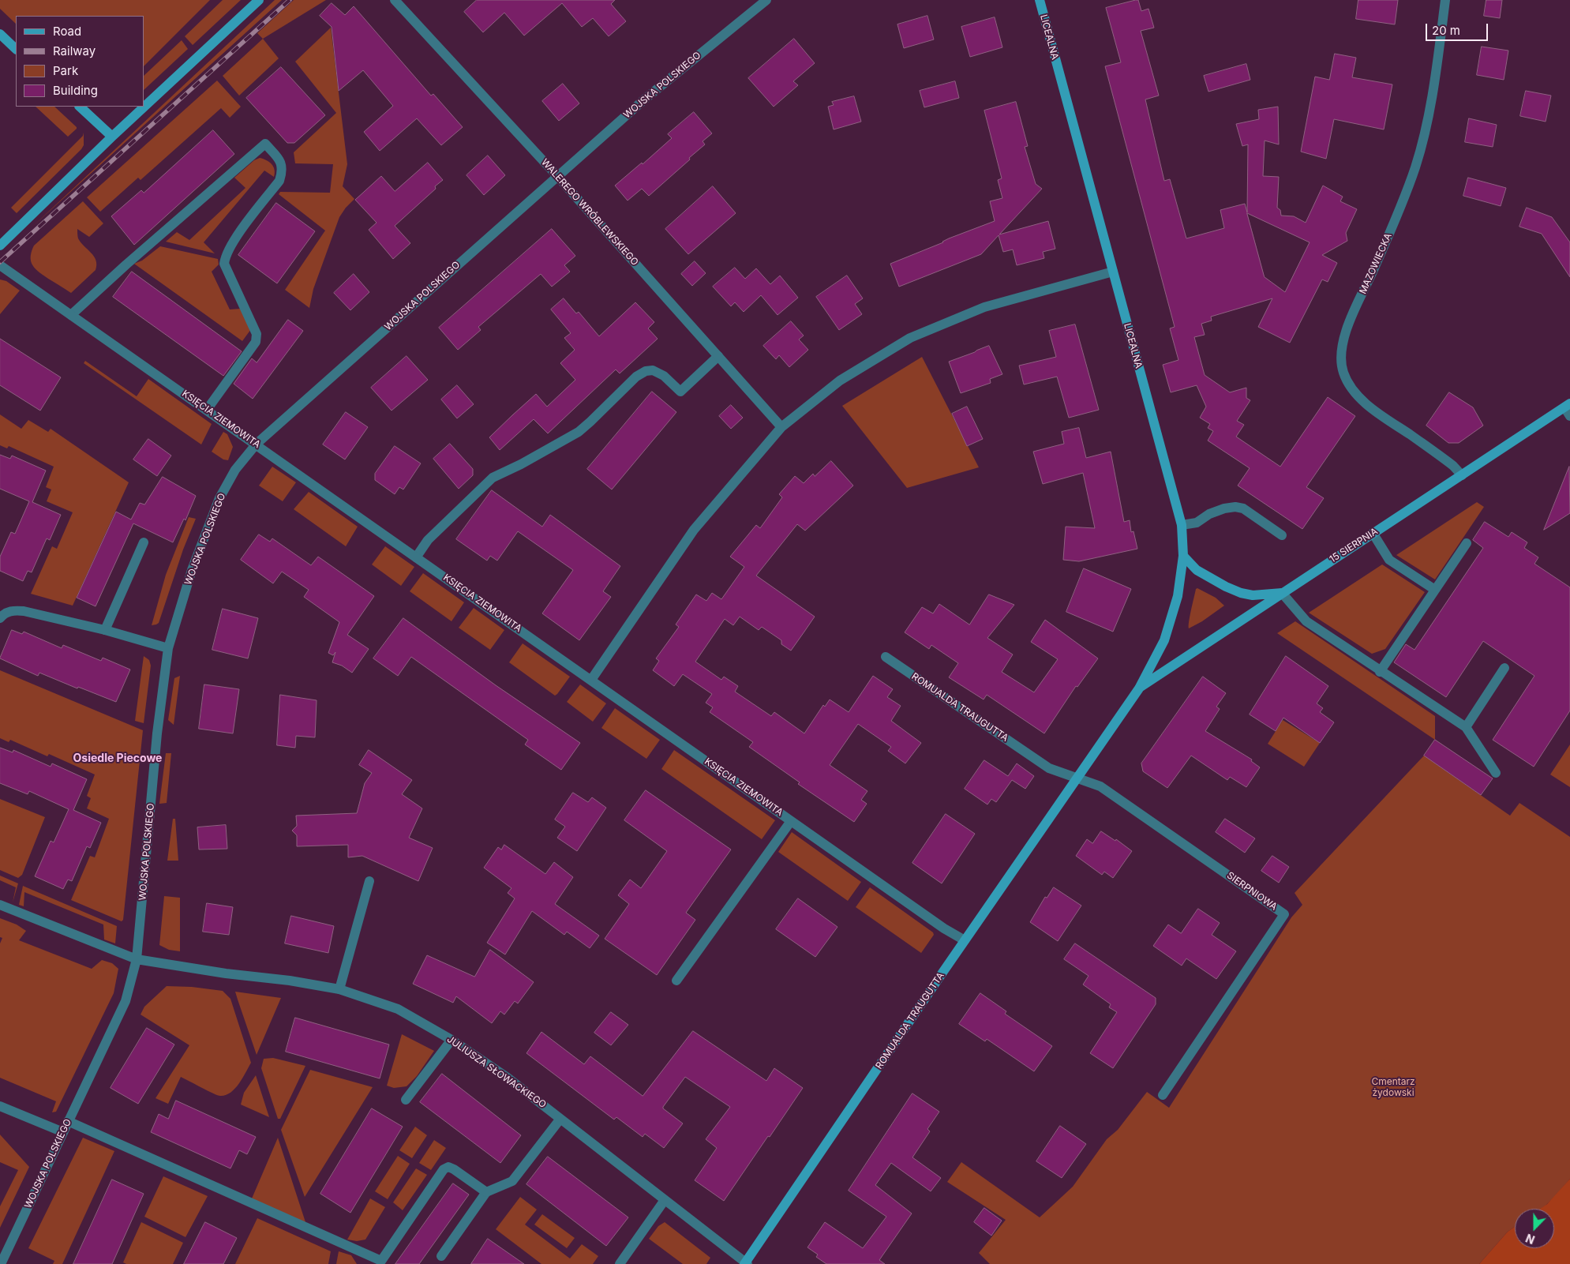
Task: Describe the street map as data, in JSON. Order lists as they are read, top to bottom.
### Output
{
  "streets": {
    "street": [
      "LICEALNA",
      "WOJSKA POLSKIEGO",
      "WALEREGO WRÓBLEWSKIEGO",
      "MAZOWIECKA",
      "KSIĘCIA ZIEMOWITA",
      "15 SIERPNIA",
      "ROMUALDA TRAUGUTTA",
      "SIERPNIOWA",
      "JULIUSZA SŁOWACKIEGO"
    ]
  },
  "crossings": [
    ["LICEALNA", "15 SIERPNIA"],
    ["LICEALNA", "ROMUALDA TRAUGUTTA"],
    ["WOJSKA POLSKIEGO", "WALEREGO WRÓBLEWSKIEGO"],
    ["WOJSKA POLSKIEGO", "KSIĘCIA ZIEMOWITA"],
    ["WOJSKA POLSKIEGO", "JULIUSZA SŁOWACKIEGO"],
    ["MAZOWIECKA", "15 SIERPNIA"],
    ["KSIĘCIA ZIEMOWITA", "ROMUALDA TRAUGUTTA"],
    ["15 SIERPNIA", "ROMUALDA TRAUGUTTA"],
    ["ROMUALDA TRAUGUTTA", "SIERPNIOWA"],
    ["ROMUALDA TRAUGUTTA", "JULIUSZA SŁOWACKIEGO"]
  ],
  "districts": ["Osiedle Piecowe"],
  "parks": ["Cmentarz żydowski"],
  "legend": [
    "Road",
    "Railway",
    "Park",
    "Building"
  ],
  "scale_bar": "20 m",
  "north": "bottom"
}
